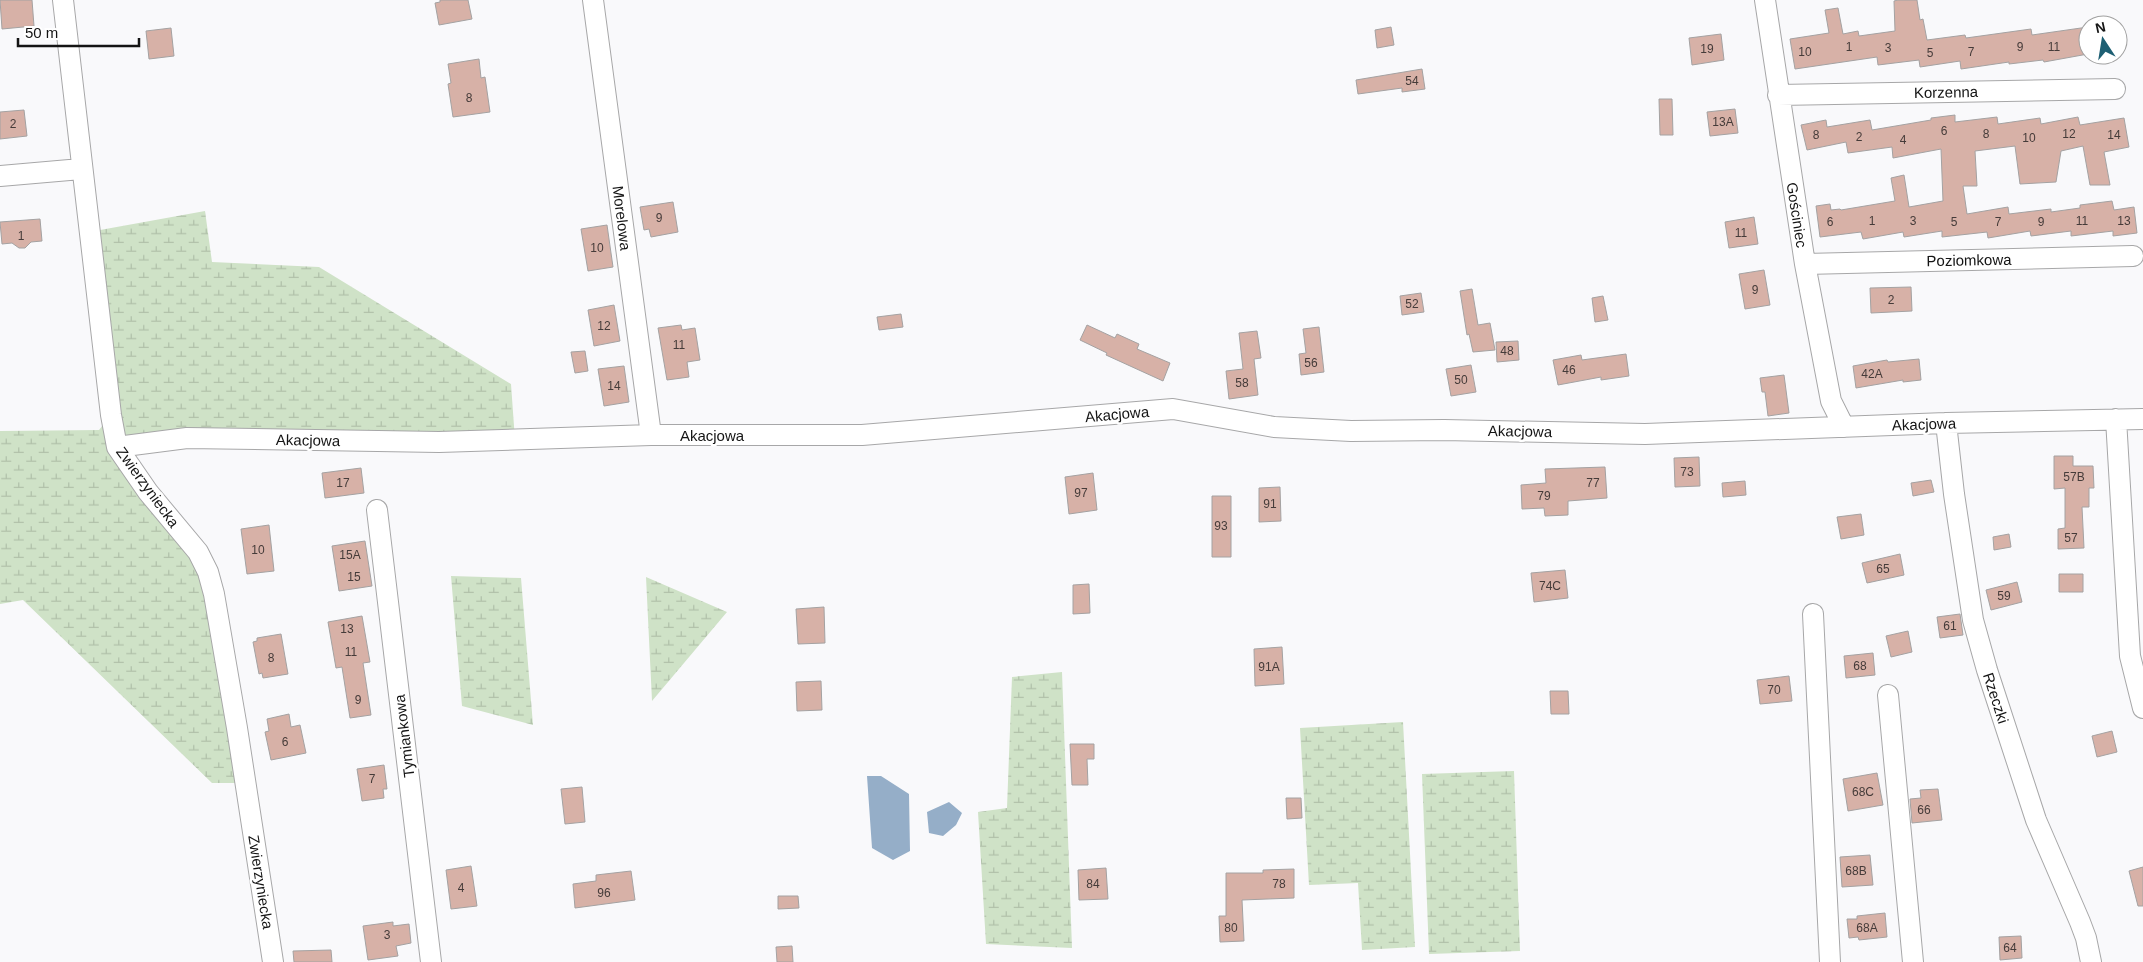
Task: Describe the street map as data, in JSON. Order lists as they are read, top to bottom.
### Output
{
  "streets": {
    "street": [
      "Korzenna",
      "Gościniec",
      "Morelowa",
      "Poziomkowa",
      "Akacjowa",
      "Zwierzyniecka",
      "Rzeczki",
      "Tymiankowa"
    ]
  },
  "crossings": [
    ["Korzenna", "Gościniec"],
    ["Gościniec", "Poziomkowa"],
    ["Gościniec", "Akacjowa"],
    ["Morelowa", "Akacjowa"],
    ["Akacjowa", "Zwierzyniecka"],
    ["Akacjowa", "Rzeczki"]
  ],
  "house_numbers": [
    "1",
    "9",
    "11",
    "3",
    "19",
    "10",
    "7",
    "5",
    "54",
    "8",
    "13A",
    "2",
    "6",
    "8",
    "12",
    "8",
    "14",
    "2",
    "10",
    "4",
    "9",
    "1",
    "3",
    "11",
    "13",
    "6",
    "5",
    "7",
    "9",
    "11",
    "1",
    "10",
    "9",
    "2",
    "52",
    "12",
    "11",
    "48",
    "56",
    "46",
    "42A",
    "50",
    "58",
    "14",
    "73",
    "57B",
    "17",
    "77",
    "97",
    "79",
    "91",
    "93",
    "57",
    "10",
    "15A",
    "65",
    "15",
    "74C",
    "59",
    "61",
    "13",
    "11",
    "8",
    "68",
    "91A",
    "70",
    "9",
    "6",
    "7",
    "68C",
    "66",
    "68B",
    "84",
    "78",
    "4",
    "96",
    "80",
    "68A",
    "3",
    "64"
  ],
  "scale_bar": "50 m",
  "north": "top"
}
